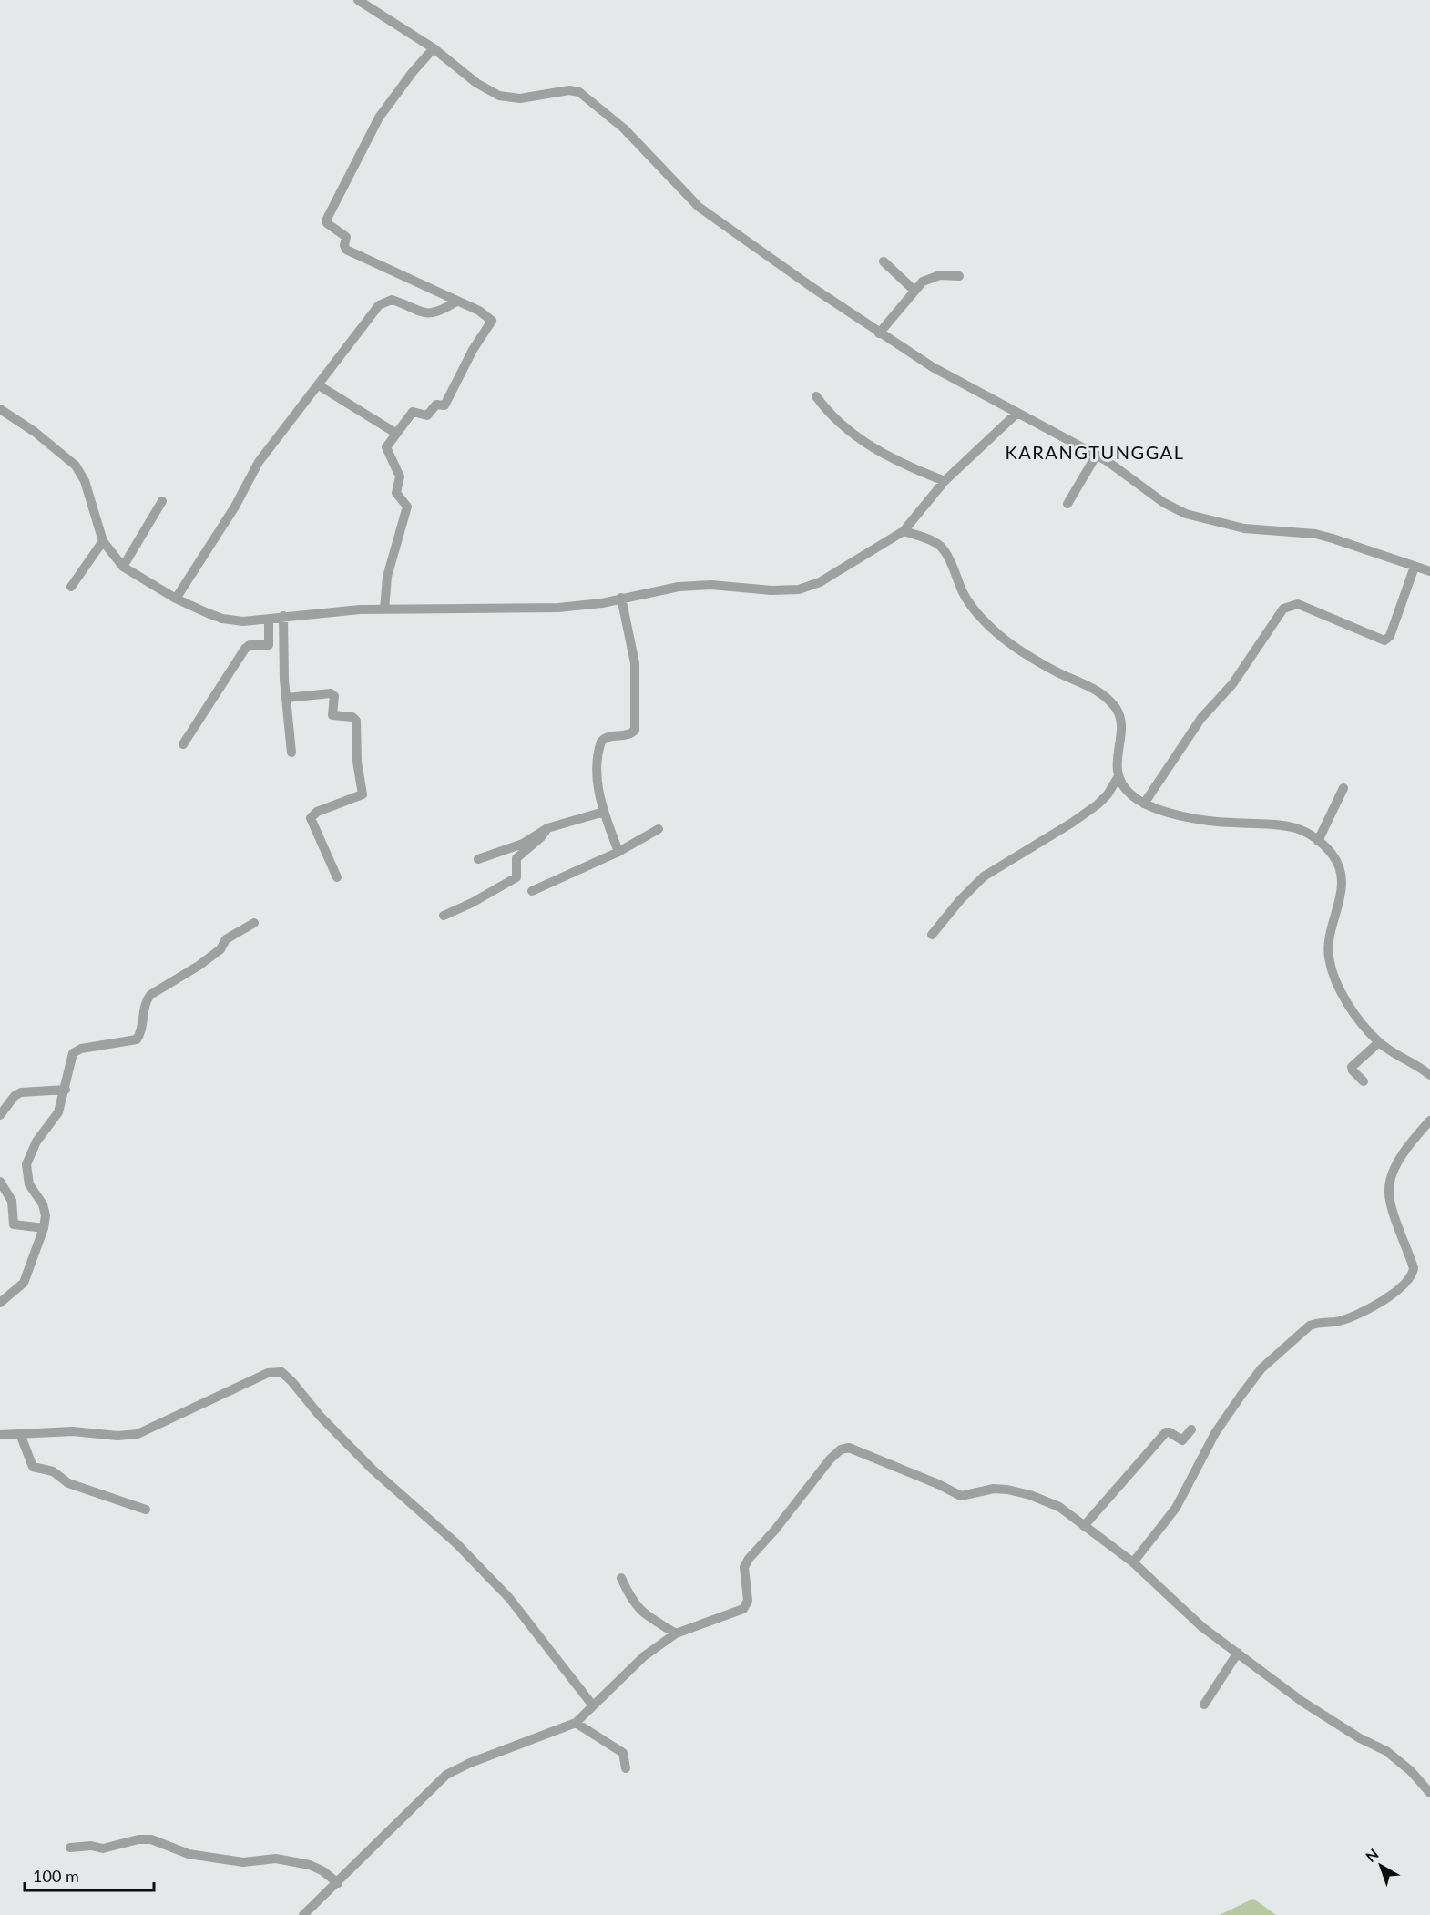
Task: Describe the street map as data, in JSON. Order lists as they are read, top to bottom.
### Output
{
  "districts": ["KARANGTUNGGAL"],
  "scale_bar": "100 m",
  "north": "top left"
}
